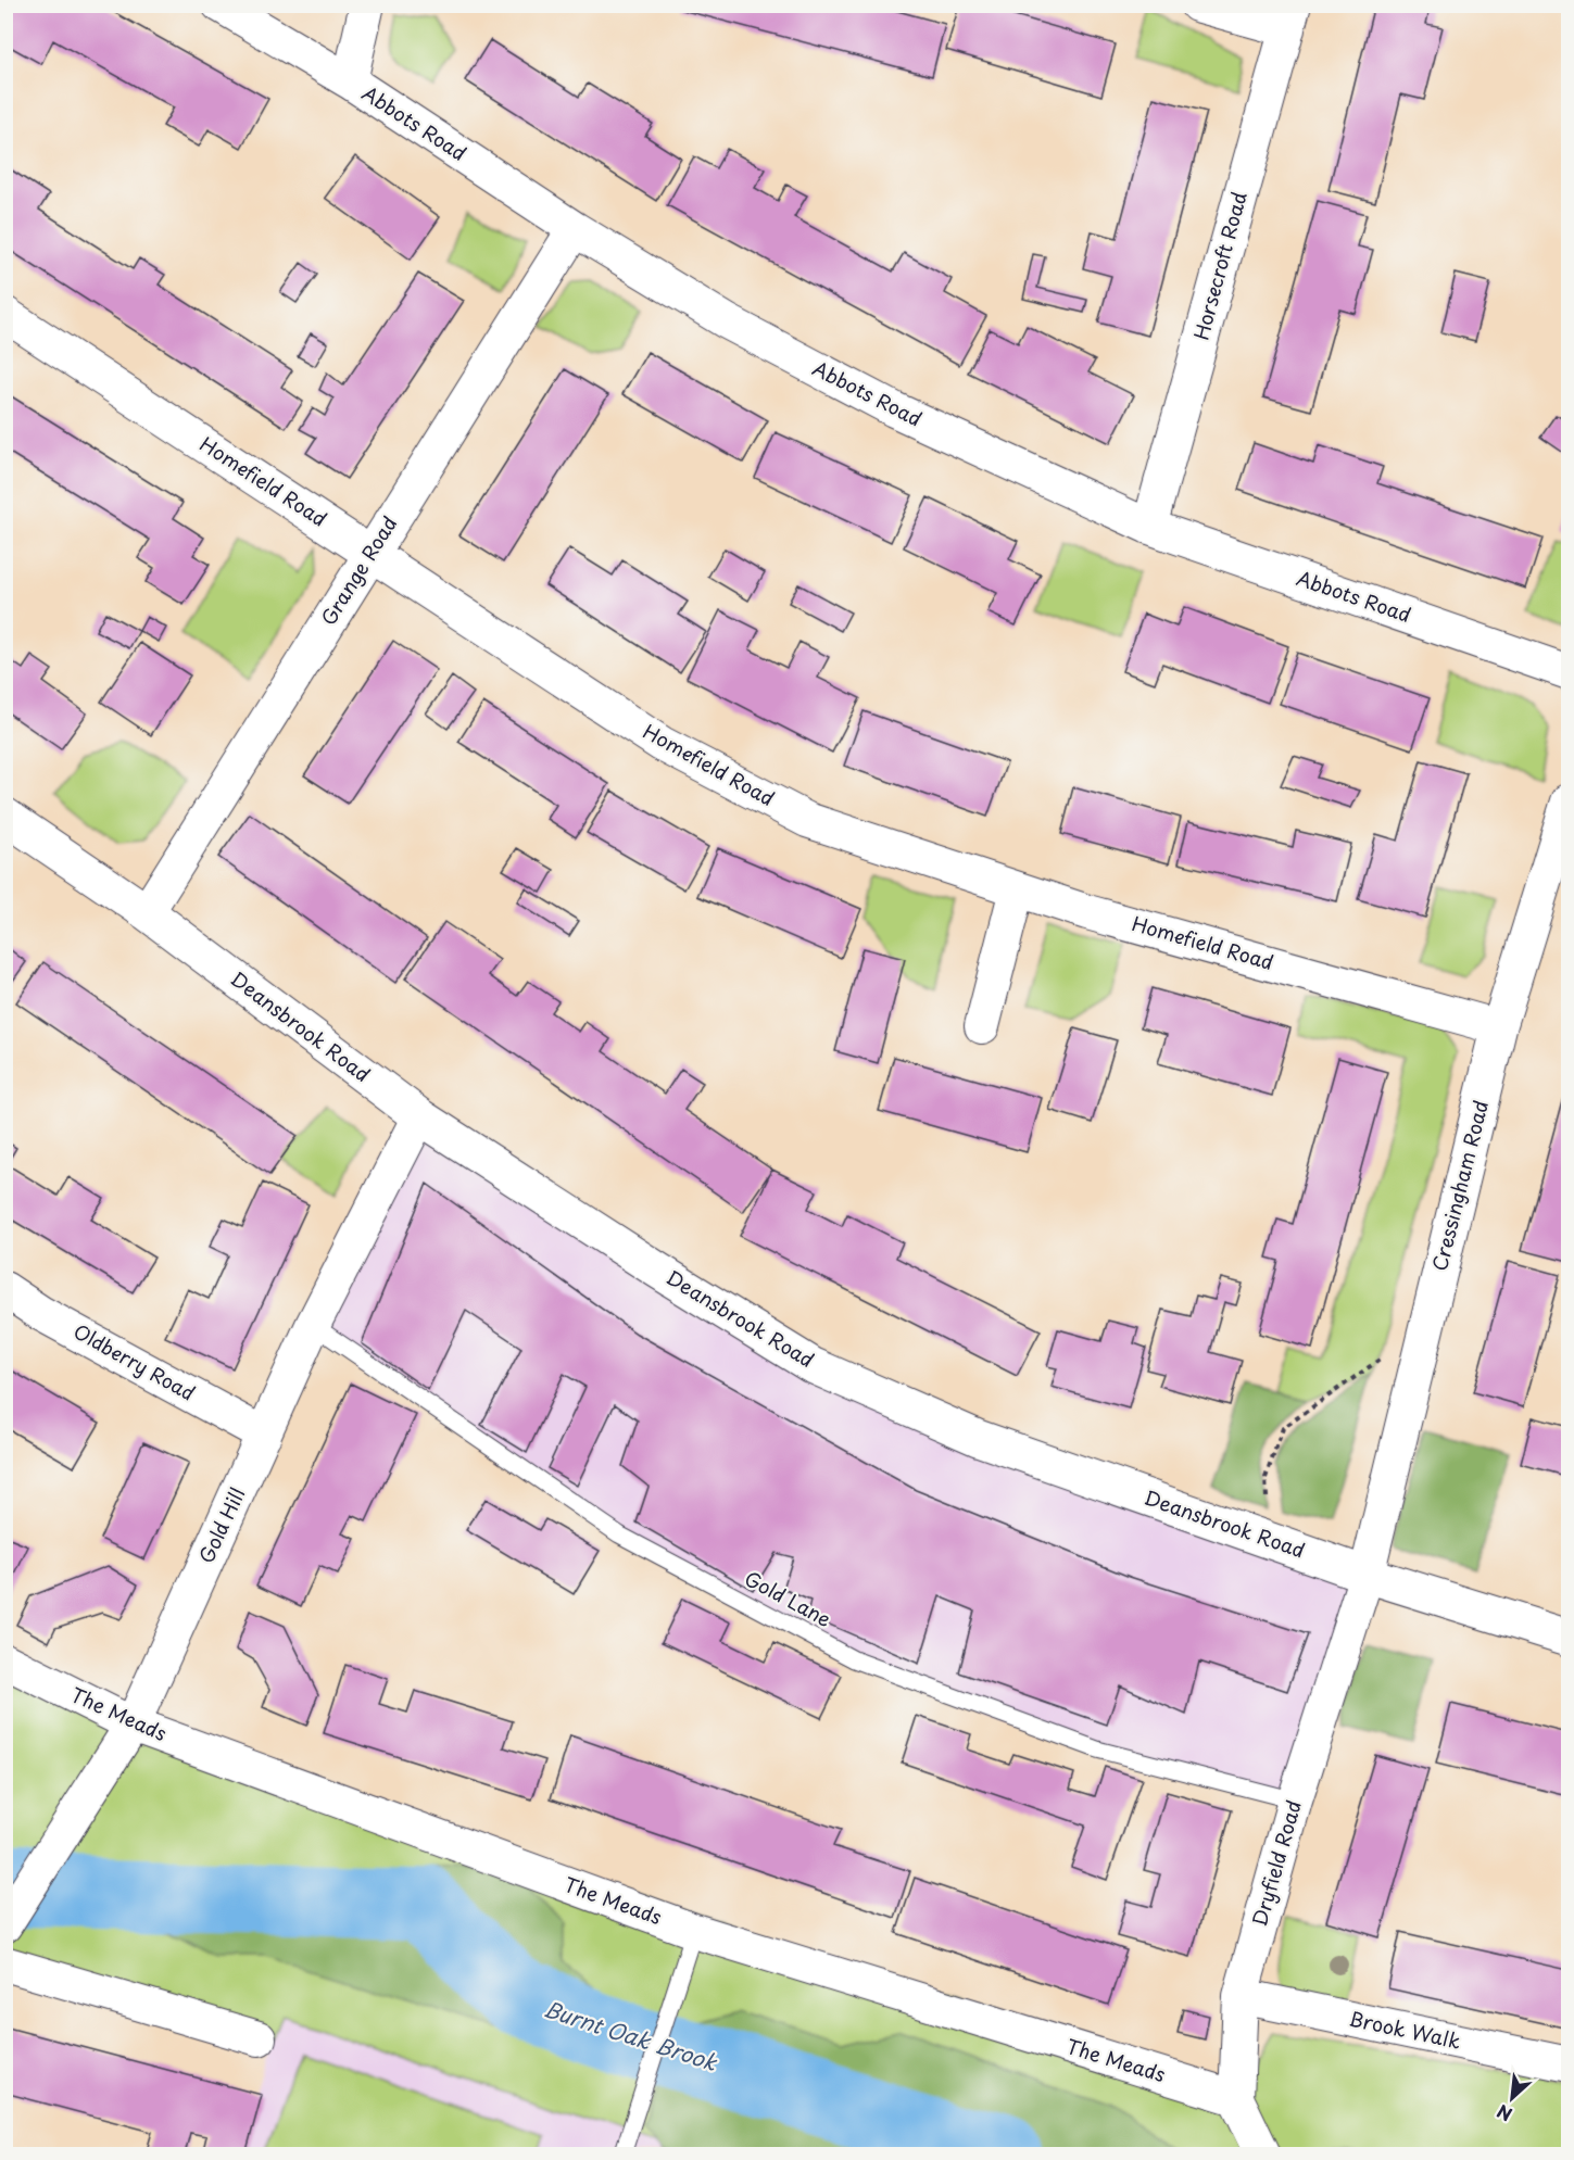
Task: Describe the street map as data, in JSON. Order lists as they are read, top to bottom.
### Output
{
  "streets": {
    "street": [
      "Abbots Road",
      "Horsecroft Road",
      "Homefield Road",
      "Grange Road",
      "Deansbrook Road",
      "Cressingham Road",
      "Oldberry Road",
      "Gold Hill",
      "The Meads",
      "Dryfield Road",
      "Brook Walk"
    ],
    "lane": ["Gold Lane"]
  },
  "crossings": [
    ["Abbots Road", "Horsecroft Road"],
    ["Abbots Road", "Grange Road"],
    ["Homefield Road", "Grange Road"],
    ["Homefield Road", "Cressingham Road"],
    ["Grange Road", "Deansbrook Road"],
    ["Deansbrook Road", "Cressingham Road"],
    ["Deansbrook Road", "Gold Hill"],
    ["Deansbrook Road", "Dryfield Road"],
    ["Cressingham Road", "Dryfield Road"],
    ["Oldberry Road", "Gold Hill"],
    ["Gold Hill", "Gold Lane"],
    ["Gold Hill", "The Meads"],
    ["Gold Lane", "Dryfield Road"],
    ["The Meads", "Dryfield Road"],
    ["Dryfield Road", "Brook Walk"]
  ],
  "water": ["Burnt Oak Brook"],
  "north": "bottom left"
}
